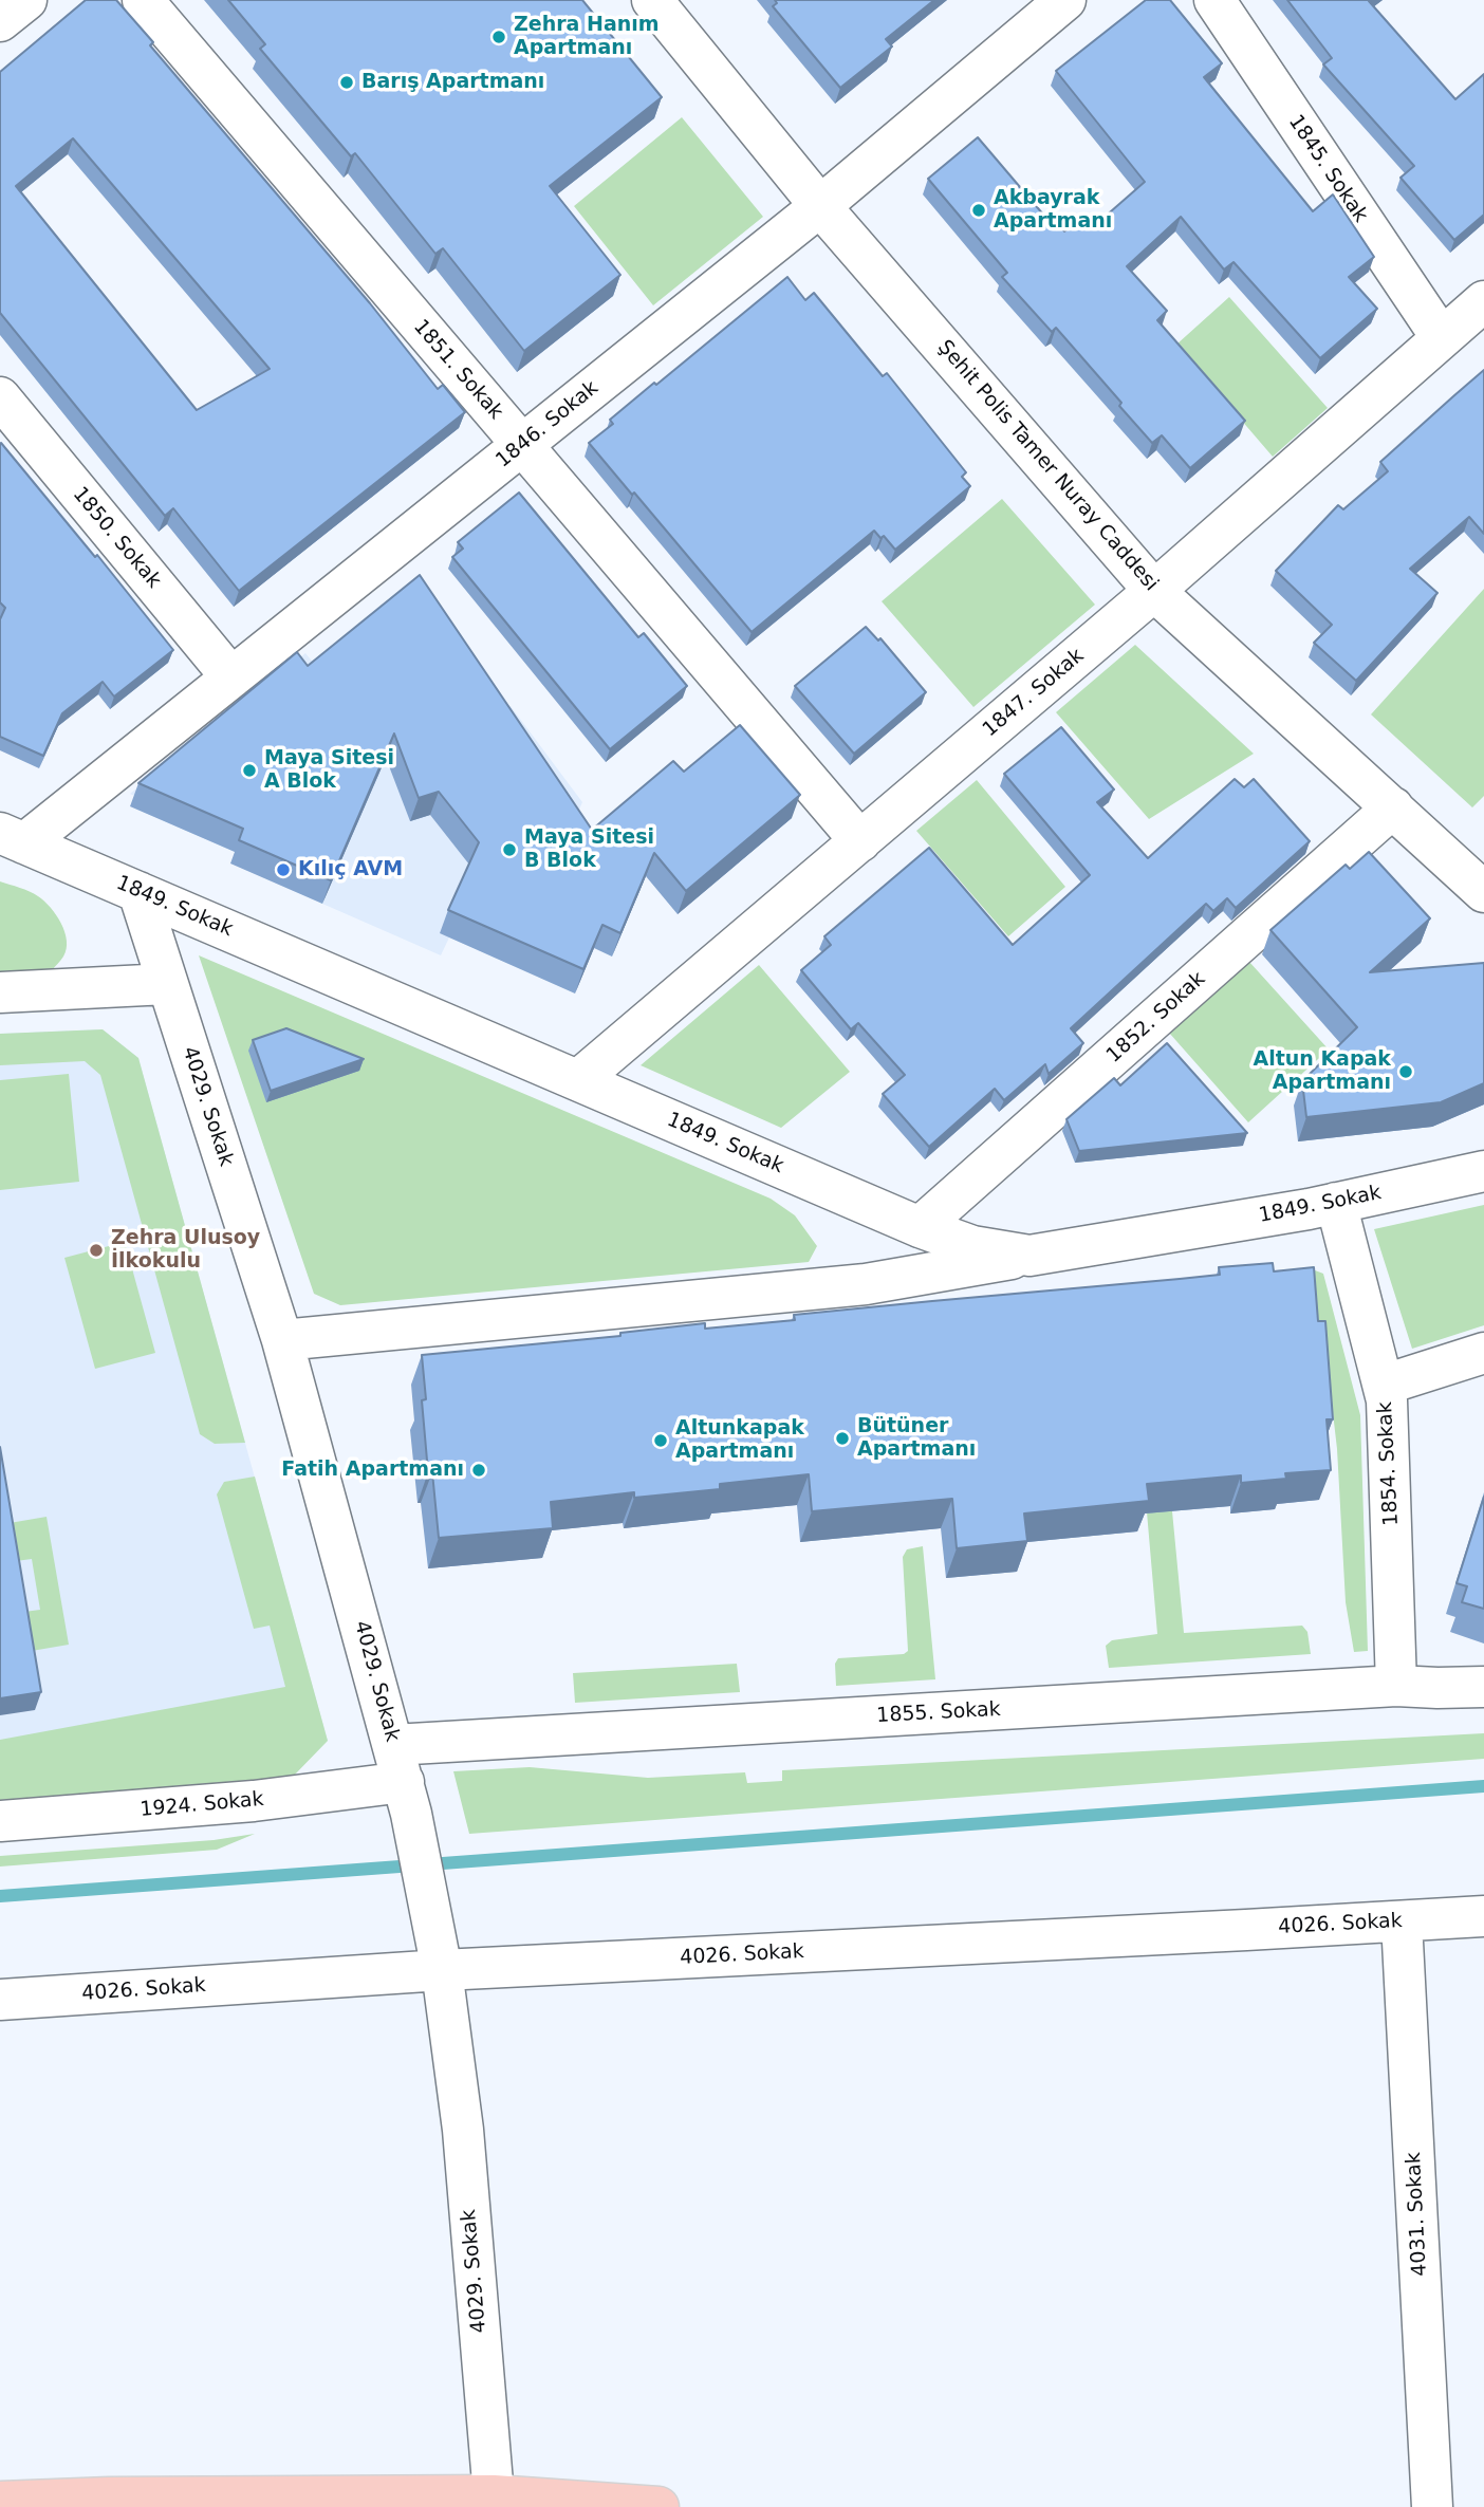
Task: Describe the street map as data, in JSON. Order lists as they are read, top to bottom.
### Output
{
  "streets": {
    "street": [
      "1845. Sokak",
      "1851. Sokak",
      "1846. Sokak",
      "Şehit Polis Tamer Nuray Caddesi",
      "1850. Sokak",
      "1847. Sokak",
      "1849. Sokak",
      "1852. Sokak",
      "4029. Sokak",
      "1854. Sokak",
      "1855. Sokak",
      "1924. Sokak",
      "4026. Sokak",
      "4031. Sokak"
    ]
  },
  "crossings": [
    ["1845. Sokak", "1847. Sokak"],
    ["1851. Sokak", "1846. Sokak"],
    ["1851. Sokak", "1847. Sokak"],
    ["1846. Sokak", "Şehit Polis Tamer Nuray Caddesi"],
    ["1846. Sokak", "1850. Sokak"],
    ["1846. Sokak", "1849. Sokak"],
    ["Şehit Polis Tamer Nuray Caddesi", "1847. Sokak"],
    ["Şehit Polis Tamer Nuray Caddesi", "1852. Sokak"],
    ["1847. Sokak", "1849. Sokak"],
    ["1849. Sokak", "1852. Sokak"],
    ["1849. Sokak", "4029. Sokak"],
    ["1849. Sokak", "1854. Sokak"],
    ["4029. Sokak", "1855. Sokak"],
    ["4029. Sokak", "1924. Sokak"],
    ["4029. Sokak", "4026. Sokak"],
    ["1854. Sokak", "1855. Sokak"],
    ["1855. Sokak", "1924. Sokak"],
    ["4026. Sokak", "4031. Sokak"]
  ],
  "places": [
    "Zehra Hanım Apartmanı",
    "Barış Apartmanı",
    "Akbayrak Apartmanı",
    "Maya Sitesi A Blok",
    "Maya Sitesi B Blok",
    "Kılıç AVM",
    "Altun Kapak Apartmanı",
    "Zehra Ulusoy İlkokulu",
    "Bütüner Apartmanı",
    "Altunkapak Apartmanı",
    "Fatih Apartmanı"
  ]
}
